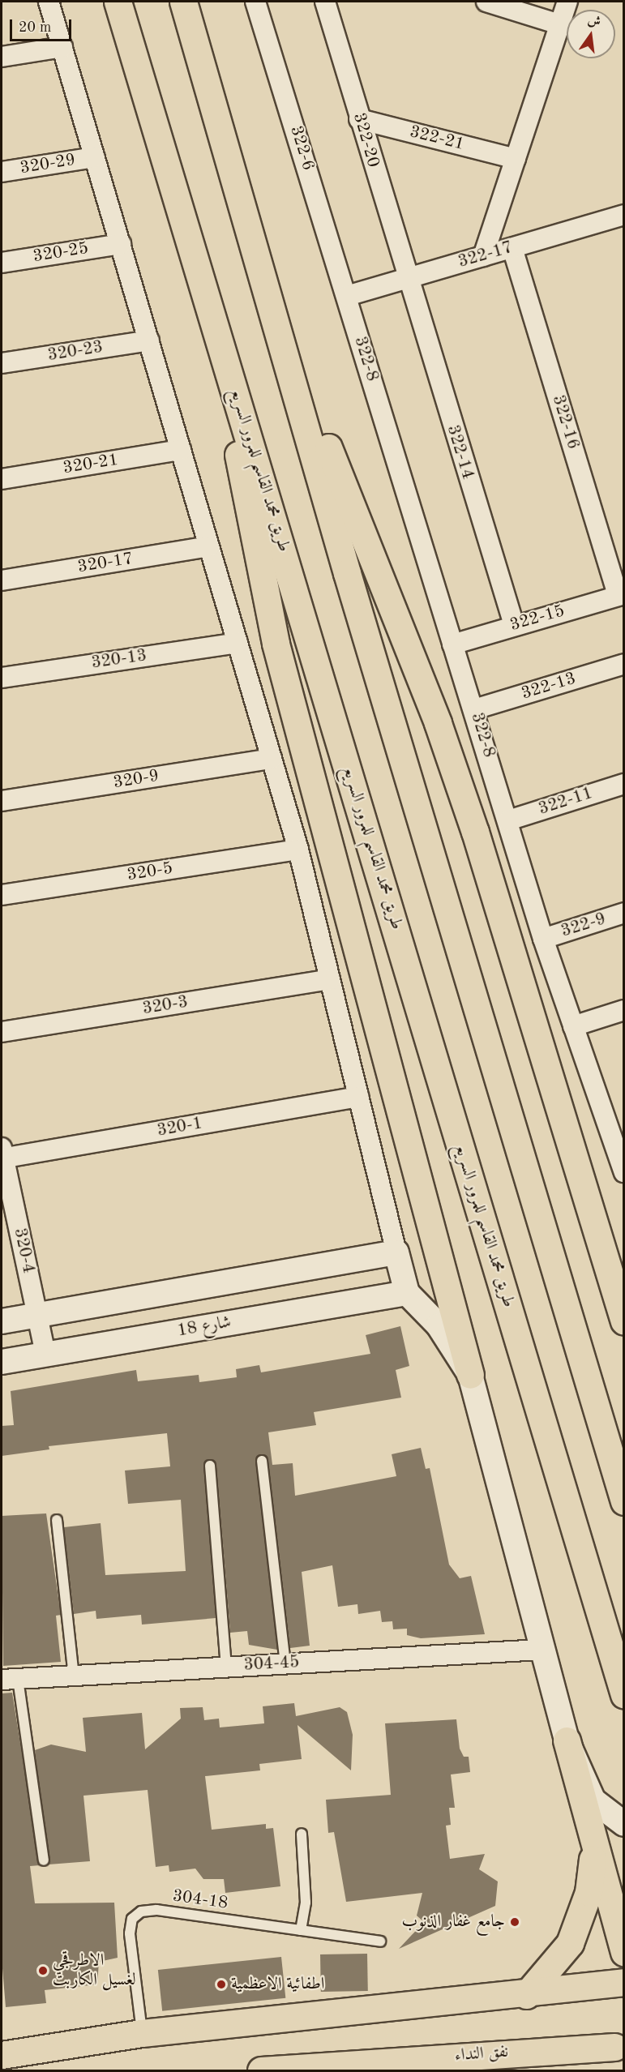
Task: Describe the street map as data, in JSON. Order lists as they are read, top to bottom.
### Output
{
  "streets": {
    "main road": ["طريق محمد القاسم للمرور السريع", "نفق النداء"],
    "street": [
      "322-21",
      "322-20",
      "322-6",
      "320-29",
      "320-25",
      "322-17",
      "320-23",
      "322-8",
      "322-16",
      "322-14",
      "320-21",
      "320-17",
      "322-15",
      "320-13",
      "322-13",
      "320-9",
      "322-11",
      "320-5",
      "322-9",
      "320-3",
      "320-1",
      "320-4",
      "شارع 18",
      "304-45"
    ],
    "lane": ["304-18"]
  },
  "crossings": [
    ["322-21", "322-20"],
    ["322-20", "322-17"],
    ["322-20", "322-14"],
    ["322-6", "322-17"],
    ["322-6", "322-8"],
    ["322-17", "322-8"],
    ["322-17", "322-16"],
    ["322-17", "322-14"],
    ["322-8", "322-15"],
    ["322-8", "322-13"],
    ["322-8", "322-11"],
    ["322-8", "322-9"],
    ["322-16", "322-15"],
    ["322-14", "322-15"],
    ["320-1", "320-4"],
    ["320-4", "شارع 18"]
  ],
  "places": ["جامع غفار الذنوب", "الاطرقجي لغسيل الكاربت", "اطفائية الاعظمية"],
  "scale_bar": "20 m",
  "north": "top"
}
